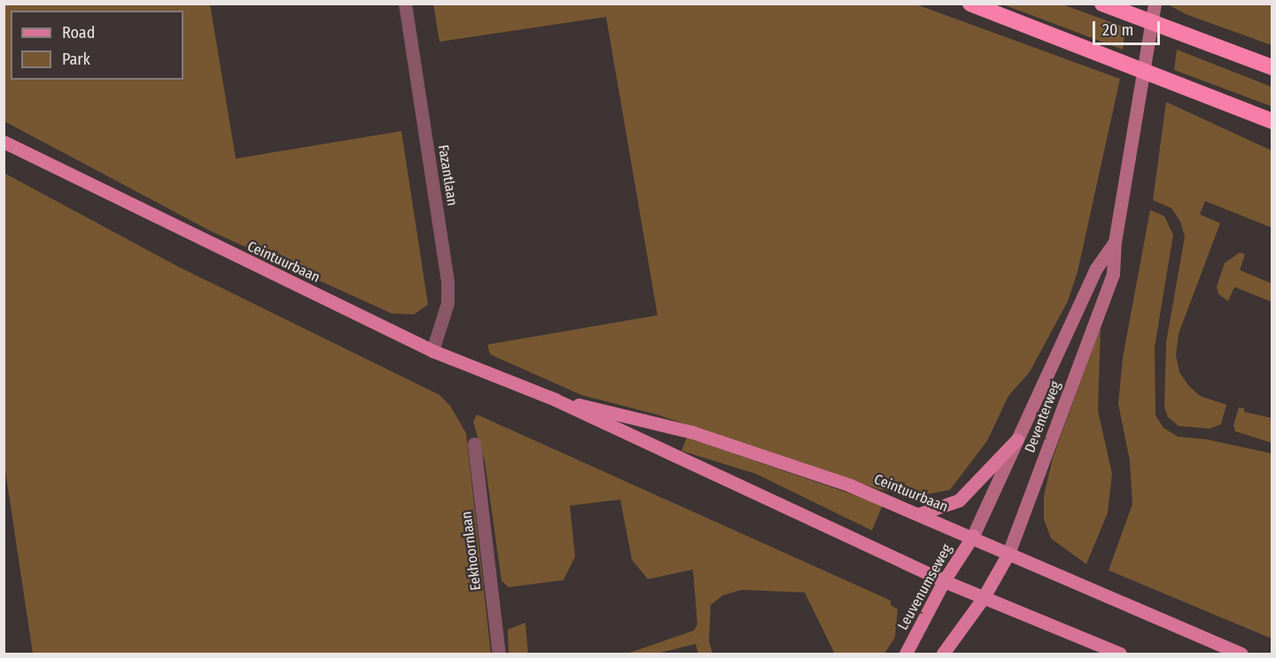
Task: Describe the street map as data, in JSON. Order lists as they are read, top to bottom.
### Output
{
  "streets": {
    "main road": ["Ceintuurbaan", "Deventerweg", "Leuvenumseweg"],
    "street": ["Fazantlaan", "Eekhoornlaan"]
  },
  "crossings": [
    ["Fazantlaan", "Ceintuurbaan"],
    ["Ceintuurbaan", "Deventerweg"],
    ["Ceintuurbaan", "Leuvenumseweg"],
    ["Deventerweg", "Leuvenumseweg"]
  ],
  "legend": ["Road", "Park"],
  "scale_bar": "20 m"
}
